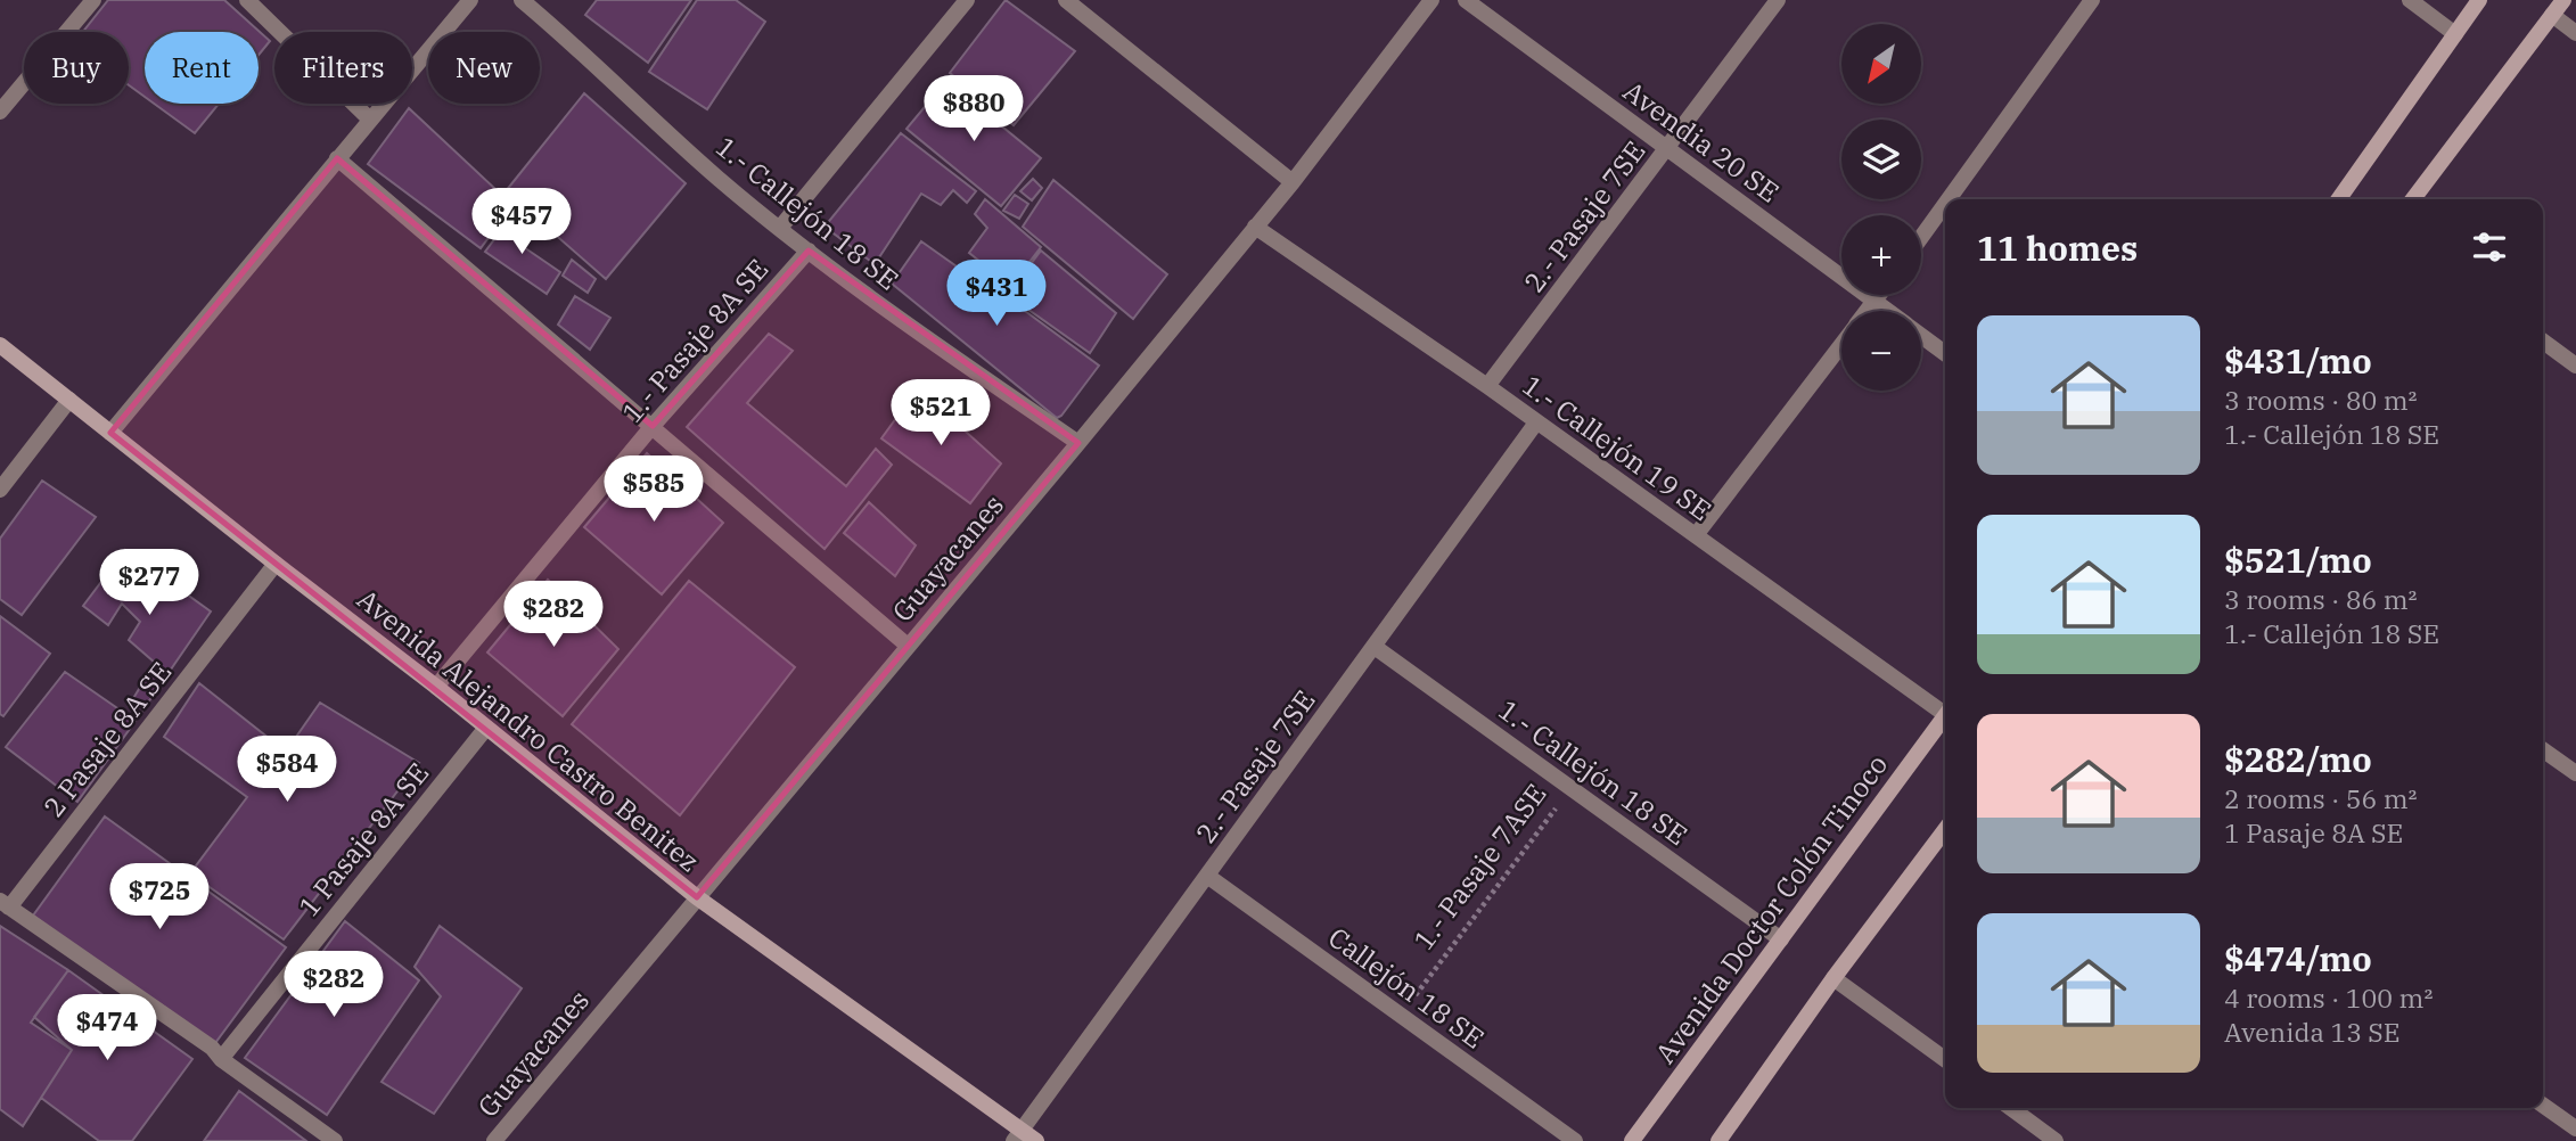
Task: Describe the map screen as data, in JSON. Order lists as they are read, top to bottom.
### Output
{
  "streets": {
    "main road": ["Avenida Alejandro Castro Benitez", "Avenida Doctor Colón Tinoco"],
    "street": [
      "Avendia 20 SE",
      "1.- Callejón 18 SE",
      "2.- Pasaje 7SE",
      "1.- Pasaje 8A SE",
      "1.- Callejón 19 SE",
      "Guayacanes",
      "2 Pasaje 8A SE",
      "1 Pasaje 8A SE",
      "Callejón 18 SE"
    ],
    "path": ["1.- Pasaje 7ASE"]
  },
  "crossings": [
    ["Avendia 20 SE", "2.- Pasaje 7SE"],
    ["1.- Callejón 18 SE", "2.- Pasaje 7SE"],
    ["1.- Callejón 18 SE", "1.- Pasaje 8A SE"],
    ["1.- Callejón 18 SE", "Guayacanes"],
    ["1.- Callejón 18 SE", "1.- Pasaje 7ASE"],
    ["1.- Callejón 18 SE", "Avenida Doctor Colón Tinoco"],
    ["2.- Pasaje 7SE", "1.- Callejón 19 SE"],
    ["2.- Pasaje 7SE", "Avenida Alejandro Castro Benitez"],
    ["2.- Pasaje 7SE", "Callejón 18 SE"],
    ["1.- Pasaje 8A SE", "Avenida Alejandro Castro Benitez"],
    ["1.- Callejón 19 SE", "Guayacanes"],
    ["Guayacanes", "Avenida Alejandro Castro Benitez"],
    ["Avenida Alejandro Castro Benitez", "2 Pasaje 8A SE"],
    ["Avenida Alejandro Castro Benitez", "1 Pasaje 8A SE"],
    ["1.- Pasaje 7ASE", "Callejón 18 SE"]
  ],
  "north": "bottom left",
  "page": {
    "map_buttons": ["+", "−"],
    "chip": [
      "Buy",
      "Rent",
      "Filters",
      "New"
    ],
    "price": [
      "$880",
      "$457",
      "$431",
      "$521",
      "$585",
      "$277",
      "$282",
      "$584",
      "$725",
      "$282",
      "$474"
    ],
    "heading": "11 homes",
    "list": [
      {
        "name": "$431/mo",
        "note": "3 rooms · 80 m² · 1.- Callejón 18 SE"
      },
      {
        "name": "$521/mo",
        "note": "3 rooms · 86 m² · 1.- Callejón 18 SE"
      },
      {
        "name": "$282/mo",
        "note": "2 rooms · 56 m² · 1 Pasaje 8A SE"
      },
      {
        "name": "$474/mo",
        "note": "4 rooms · 100 m² · Avenida 13 SE"
      }
    ]
  }
}
